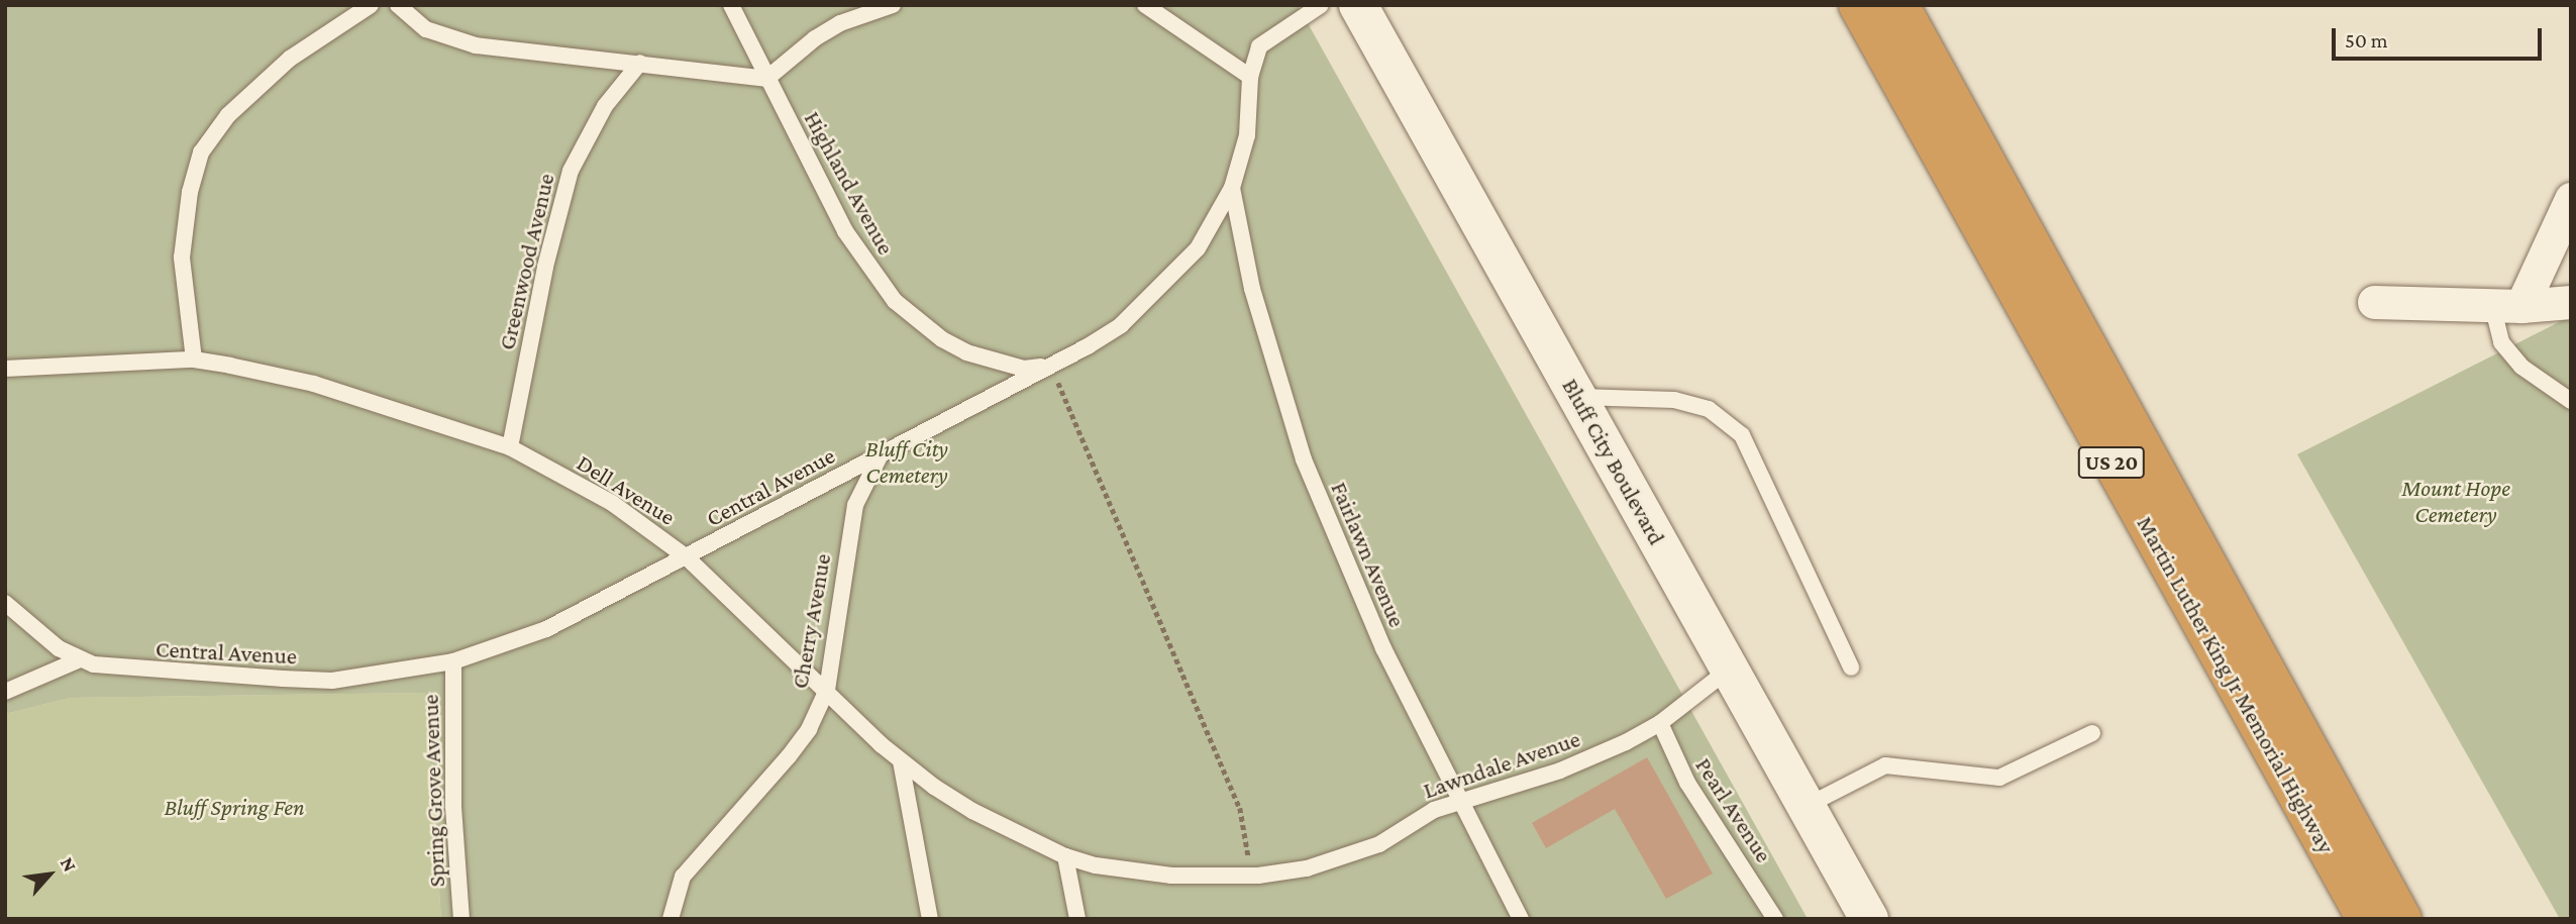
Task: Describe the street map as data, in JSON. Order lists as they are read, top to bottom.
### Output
{
  "streets": {
    "highway": ["US 20", "Martin Luther King Jr Memorial Highway"],
    "street": ["Bluff City Boulevard"],
    "lane": [
      "Highland Avenue",
      "Greenwood Avenue",
      "Central Avenue",
      "Dell Avenue",
      "Fairlawn Avenue",
      "Cherry Avenue",
      "Lawndale Avenue",
      "Spring Grove Avenue",
      "Pearl Avenue"
    ]
  },
  "crossings": [
    ["Highland Avenue", "Central Avenue"],
    ["Greenwood Avenue", "Dell Avenue"],
    ["Bluff City Boulevard", "Lawndale Avenue"],
    ["Central Avenue", "Dell Avenue"],
    ["Central Avenue", "Fairlawn Avenue"],
    ["Central Avenue", "Cherry Avenue"],
    ["Central Avenue", "Spring Grove Avenue"],
    ["Dell Avenue", "Cherry Avenue"],
    ["Dell Avenue", "Lawndale Avenue"],
    ["Fairlawn Avenue", "Lawndale Avenue"],
    ["Lawndale Avenue", "Pearl Avenue"]
  ],
  "parks": ["Bluff City Cemetery", "Mount Hope Cemetery", "Bluff Spring Fen"],
  "scale_bar": "50 m",
  "north": "top right"
}
